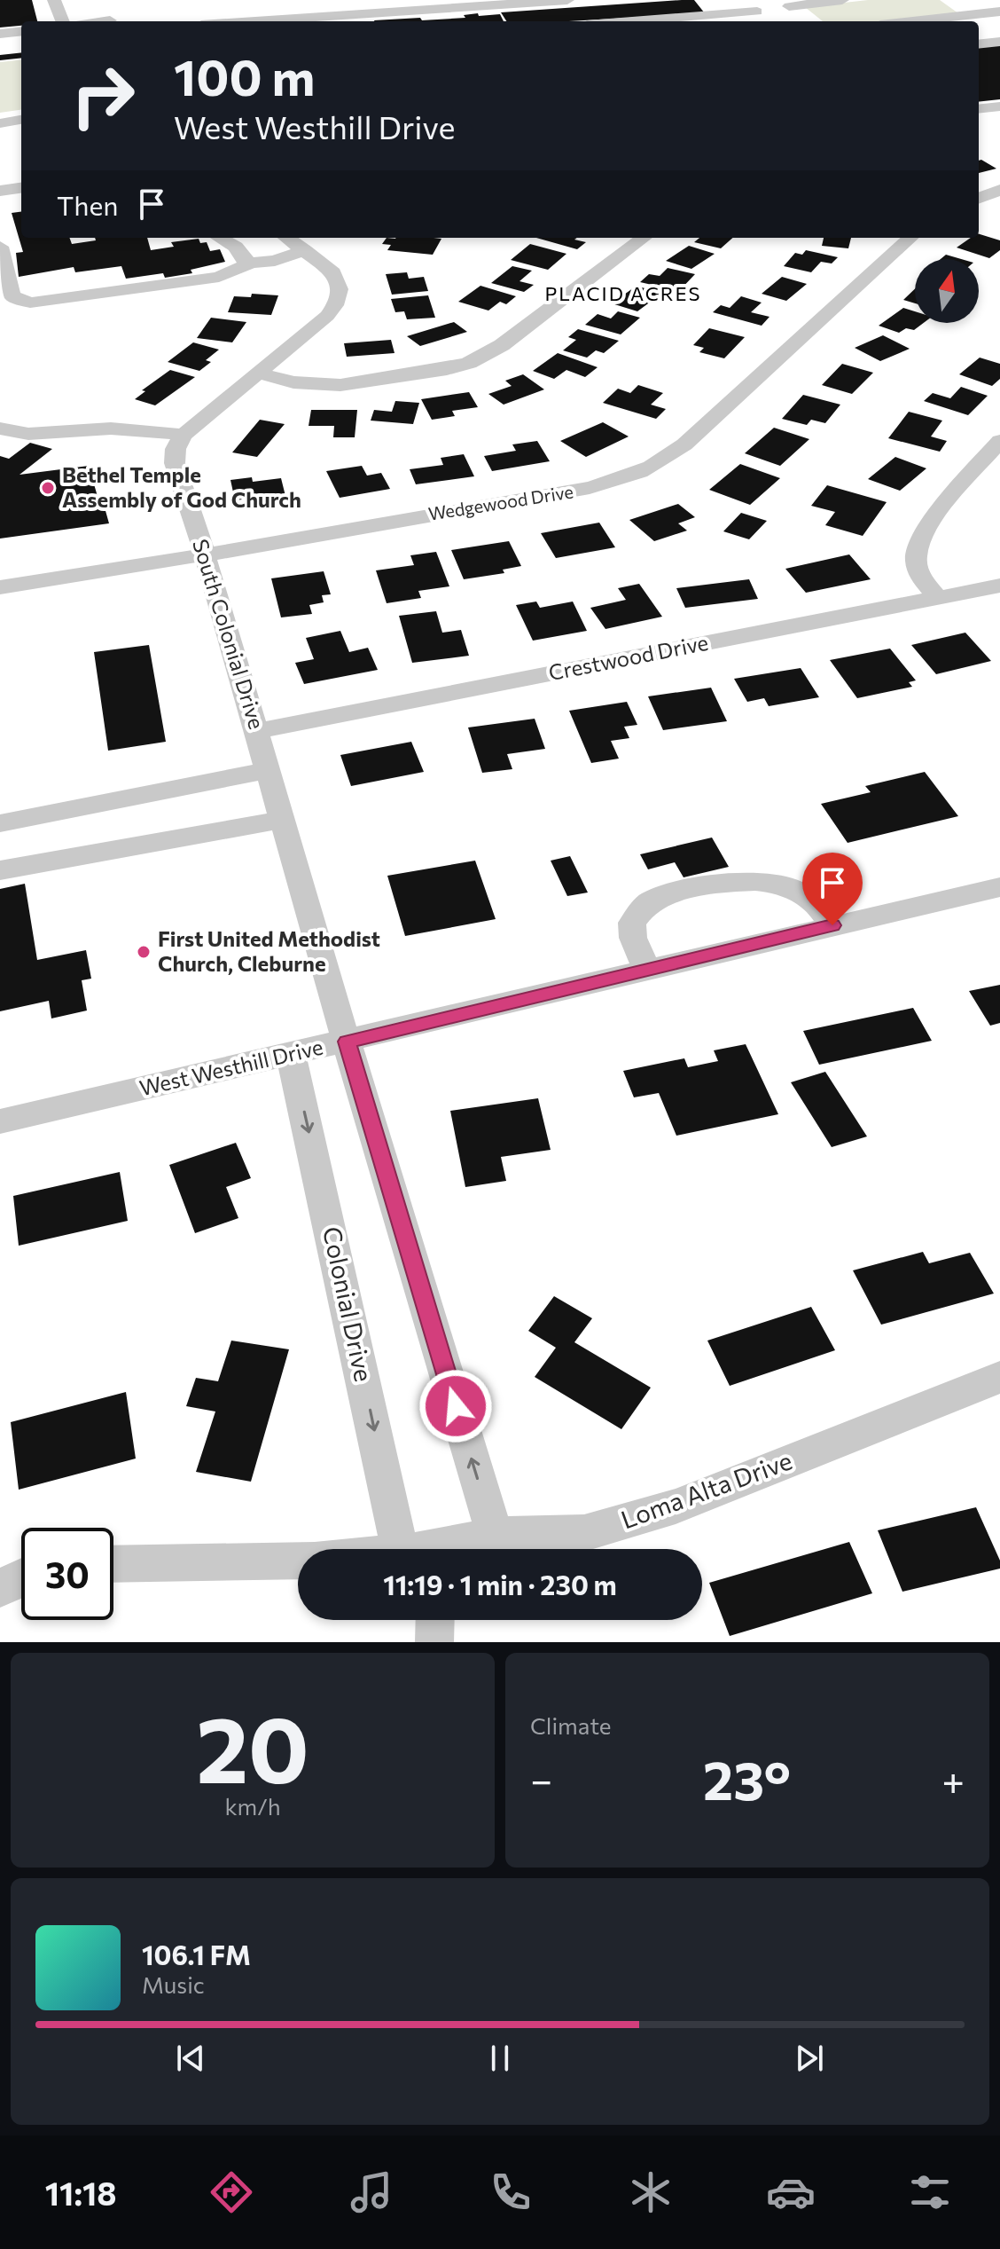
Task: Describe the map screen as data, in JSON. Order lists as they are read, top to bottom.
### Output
{
  "streets": {
    "street": [
      "Wedgewood Drive",
      "South Colonial Drive",
      "Crestwood Drive",
      "West Westhill Drive",
      "Colonial Drive",
      "Loma Alta Drive"
    ]
  },
  "crossings": [
    ["Wedgewood Drive", "South Colonial Drive"],
    ["South Colonial Drive", "Crestwood Drive"],
    ["South Colonial Drive", "West Westhill Drive"],
    ["West Westhill Drive", "Colonial Drive"]
  ],
  "districts": ["PLACID ACRES"],
  "places": ["Bethel Temple Assembly of God Church", "First United Methodist Church, Cleburne"],
  "north": "top",
  "page": {
    "turn": ["100 m", "West Westhill Drive"],
    "then": "Then",
    "limit": "30",
    "trip": "11:19 · 1 min · 230 m",
    "tile": [
      ["20", "km/h"],
      "Climate"
    ],
    "heat": ["−", "23°", "+"],
    "song": ["106.1 FM", "Music"],
    "tabs": "11:18"
  }
}
